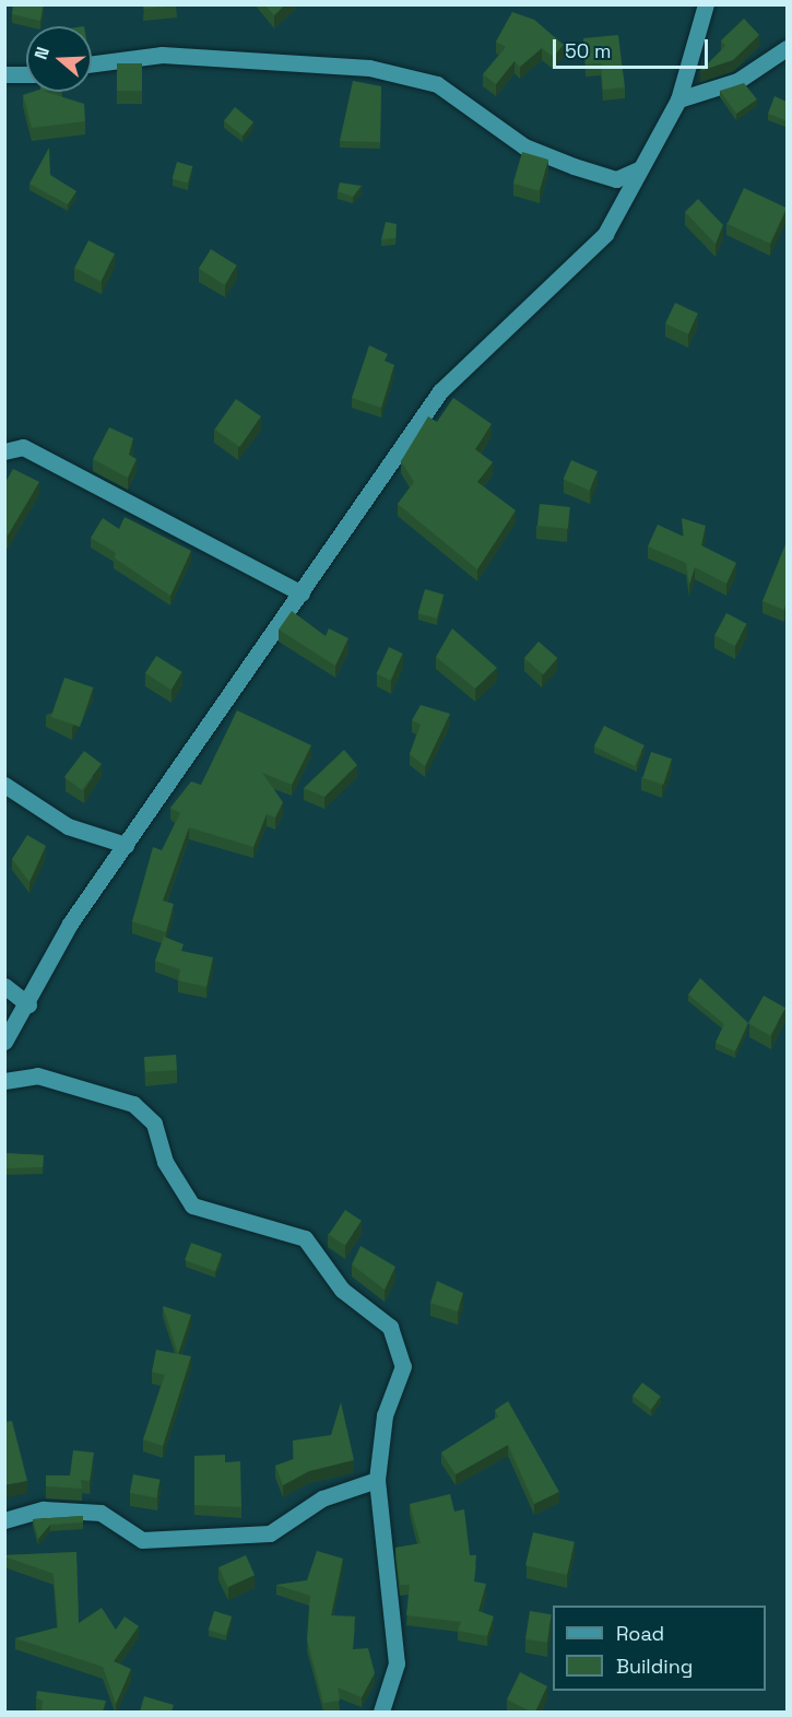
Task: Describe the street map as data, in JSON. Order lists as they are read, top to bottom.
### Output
{
  "legend": ["Road", "Building"],
  "scale_bar": "50 m",
  "north": "left"
}
